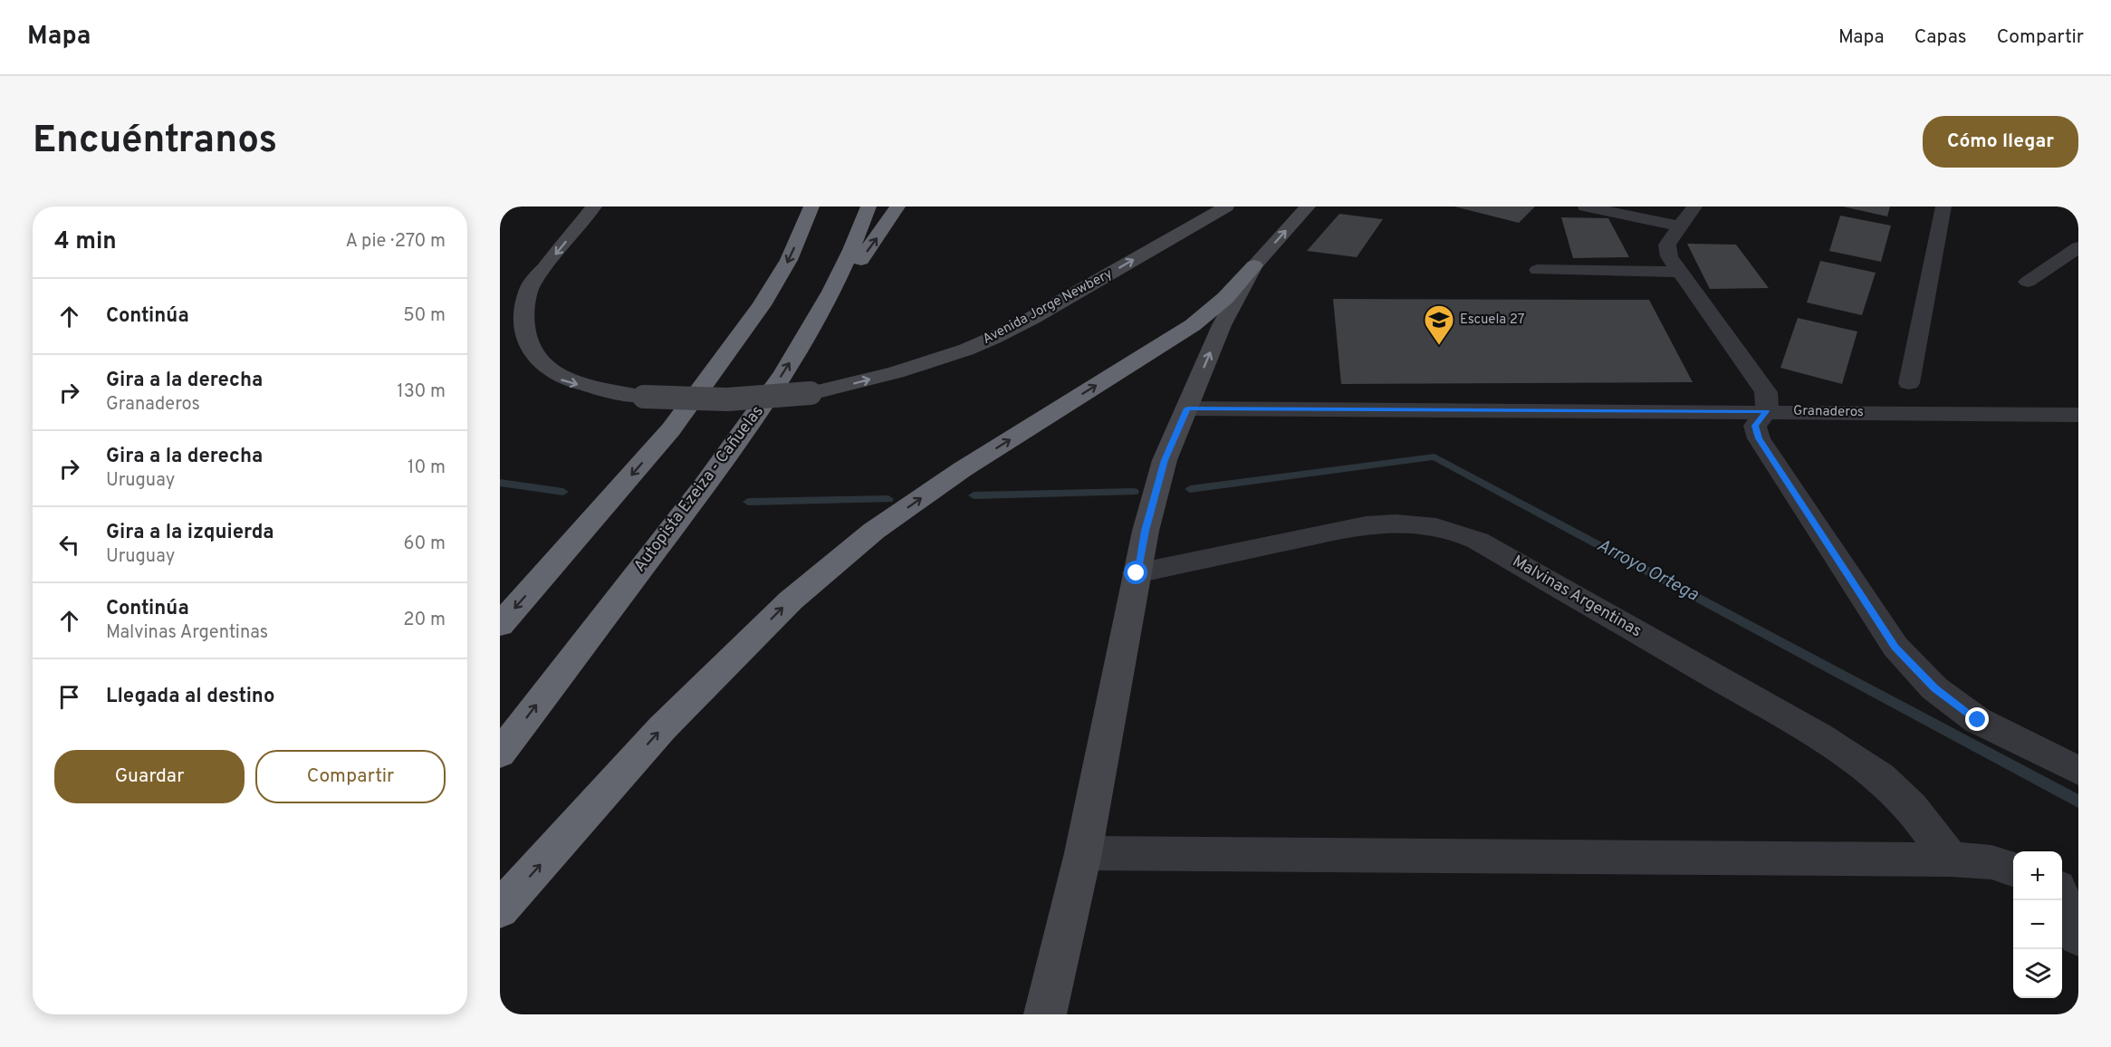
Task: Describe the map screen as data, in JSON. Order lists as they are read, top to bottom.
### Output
{
  "streets": {
    "highway": ["Autopista Ezeiza - Cañuelas"],
    "street": ["Avenida Jorge Newbery", "Granaderos", "Malvinas Argentinas"]
  },
  "water": ["Arroyo Ortega"],
  "places": {
    "school or university": ["Escuela 27"]
  },
  "page": {
    "header": "Mapa",
    "nav": ["Mapa", "Capas", "Compartir"],
    "buttons": [
      "Cómo llegar",
      ["Guardar", "Compartir"]
    ],
    "title": "Encuéntranos",
    "heading": ["4 min", "A pie · 270 m"],
    "list": [
      ["Continúa", "50 m"],
      ["Gira a la derecha", "Granaderos", "130 m"],
      ["Gira a la derecha", "Uruguay", "10 m"],
      ["Gira a la izquierda", "Uruguay", "60 m"],
      ["Continúa", "Malvinas Argentinas", "20 m"],
      "Llegada al destino"
    ],
    "map_buttons": ["+", "−"]
  }
}
